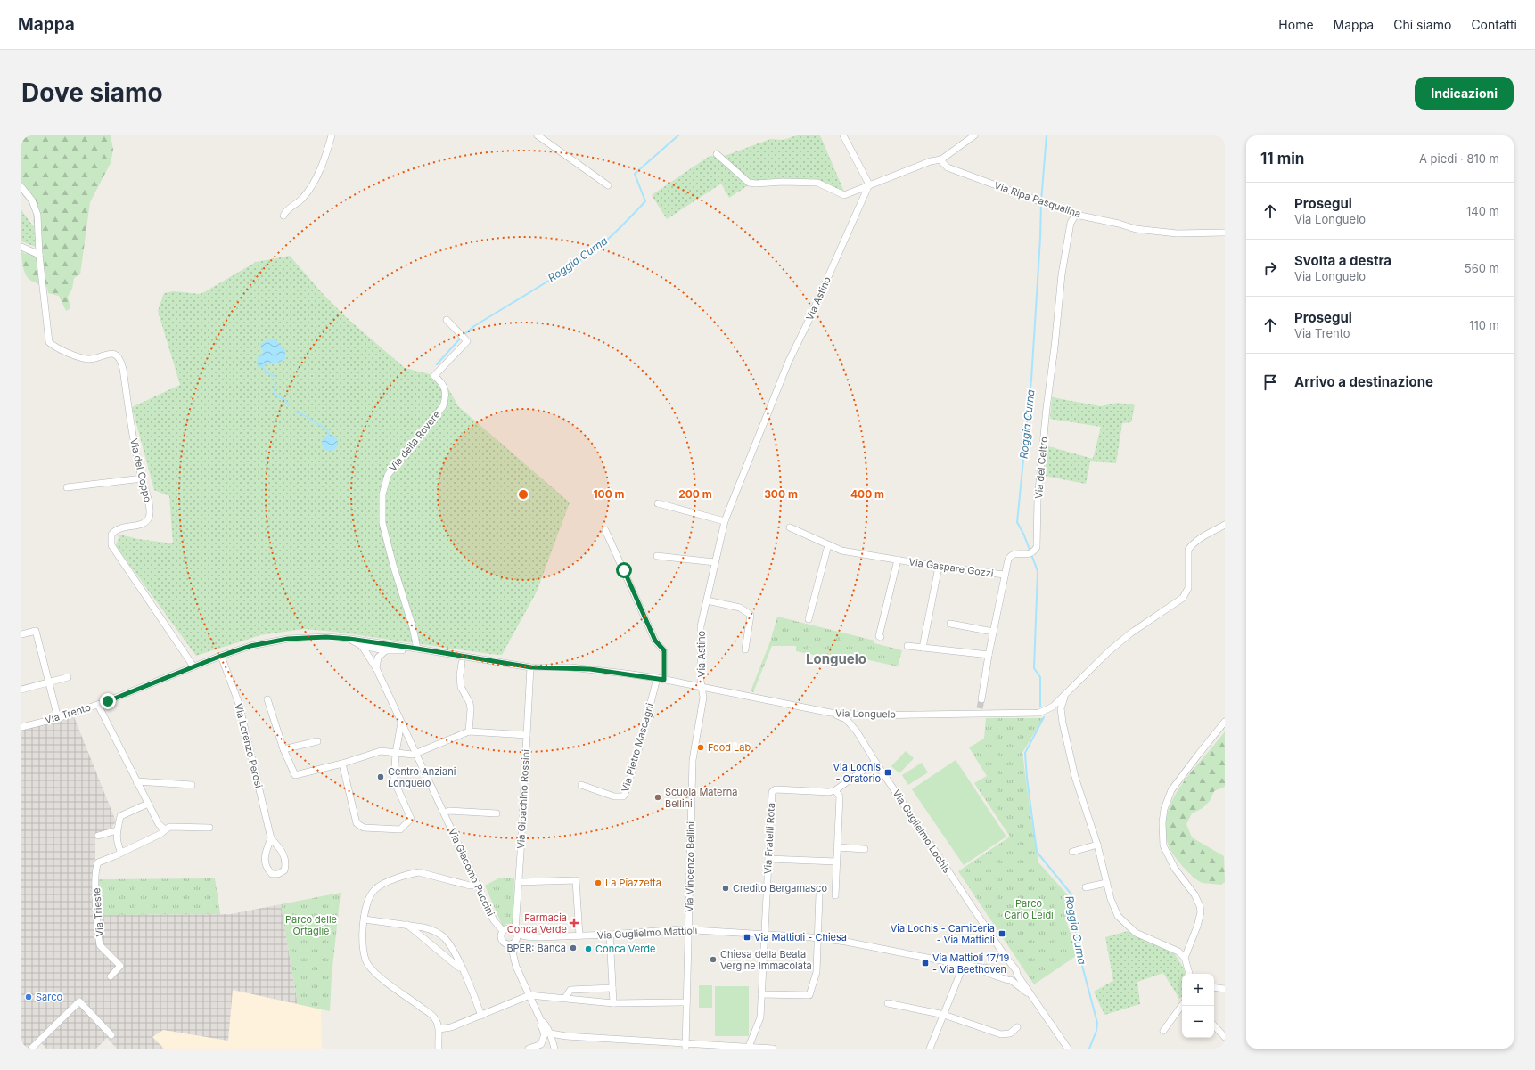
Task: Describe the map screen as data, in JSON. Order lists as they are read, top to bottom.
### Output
{
  "streets": {
    "street": [
      "Via Ripa Pasqualina",
      "Via Astino",
      "Via della Rovere",
      "Via del Celtro",
      "Via del Coppo",
      "Via Gaspare Gozzi",
      "Via Trento",
      "Via Longuelo",
      "Via Lorenzo Perosi",
      "Via Pietro Mascagni",
      "Via Gioachino Rossini",
      "Via Guglielmo Lochis",
      "Via Fratelli Rota",
      "Via Vincenzo Bellini",
      "Via Giacomo Puccini",
      "Via Trieste",
      "Via Guglielmo Mattioli"
    ]
  },
  "crossings": [
    ["Via Ripa Pasqualina", "Via del Celtro"],
    ["Via Astino", "Via Longuelo"],
    ["Via Astino", "Via Vincenzo Bellini"],
    ["Via della Rovere", "Via Longuelo"],
    ["Via del Celtro", "Via Gaspare Gozzi"],
    ["Via del Coppo", "Via Trento"],
    ["Via del Coppo", "Via Longuelo"],
    ["Via Trento", "Via Longuelo"],
    ["Via Longuelo", "Via Lorenzo Perosi"],
    ["Via Longuelo", "Via Pietro Mascagni"],
    ["Via Longuelo", "Via Gioachino Rossini"],
    ["Via Longuelo", "Via Guglielmo Lochis"],
    ["Via Longuelo", "Via Vincenzo Bellini"],
    ["Via Longuelo", "Via Giacomo Puccini"],
    ["Via Gioachino Rossini", "Via Giacomo Puccini"],
    ["Via Gioachino Rossini", "Via Guglielmo Mattioli"],
    ["Via Guglielmo Lochis", "Via Guglielmo Mattioli"],
    ["Via Fratelli Rota", "Via Guglielmo Mattioli"],
    ["Via Vincenzo Bellini", "Via Guglielmo Mattioli"],
    ["Via Giacomo Puccini", "Via Guglielmo Mattioli"]
  ],
  "districts": ["Longuelo"],
  "water": ["Roggia Curna"],
  "parks": ["Parco Carlo Leidi", "Parco delle Ortaglie"],
  "places": {
    "other": [
      "Food Lab",
      "Centro Anziani Longuelo",
      "Scuola Materna Bellini",
      "La Piazzetta",
      "Credito Bergamasco",
      "BPER: Banca",
      "Conca Verde",
      "Chiesa della Beata Vergine Immacolata",
      "Sarco"
    ],
    "transit": [
      "Via Lochis - Oratorio",
      "Via Lochis - Camiceria - Via Mattioli",
      "Via Mattioli - Chiesa",
      "Via Mattioli 17/19 - Via Beethoven"
    ],
    "health": ["Farmacia Conca Verde"]
  },
  "page": {
    "header": "Mappa",
    "nav": [
      "Home",
      "Mappa",
      "Chi siamo",
      "Contatti"
    ],
    "buttons": "Indicazioni",
    "title": "Dove siamo",
    "heading": ["11 min", "A piedi · 810 m"],
    "list": [
      ["Prosegui", "Via Longuelo", "140 m"],
      ["Svolta a destra", "Via Longuelo", "560 m"],
      ["Prosegui", "Via Trento", "110 m"],
      "Arrivo a destinazione"
    ],
    "map_buttons": ["+", "−"]
  },
  "rings": [
    "100 m",
    "200 m",
    "300 m",
    "400 m"
  ]
}
